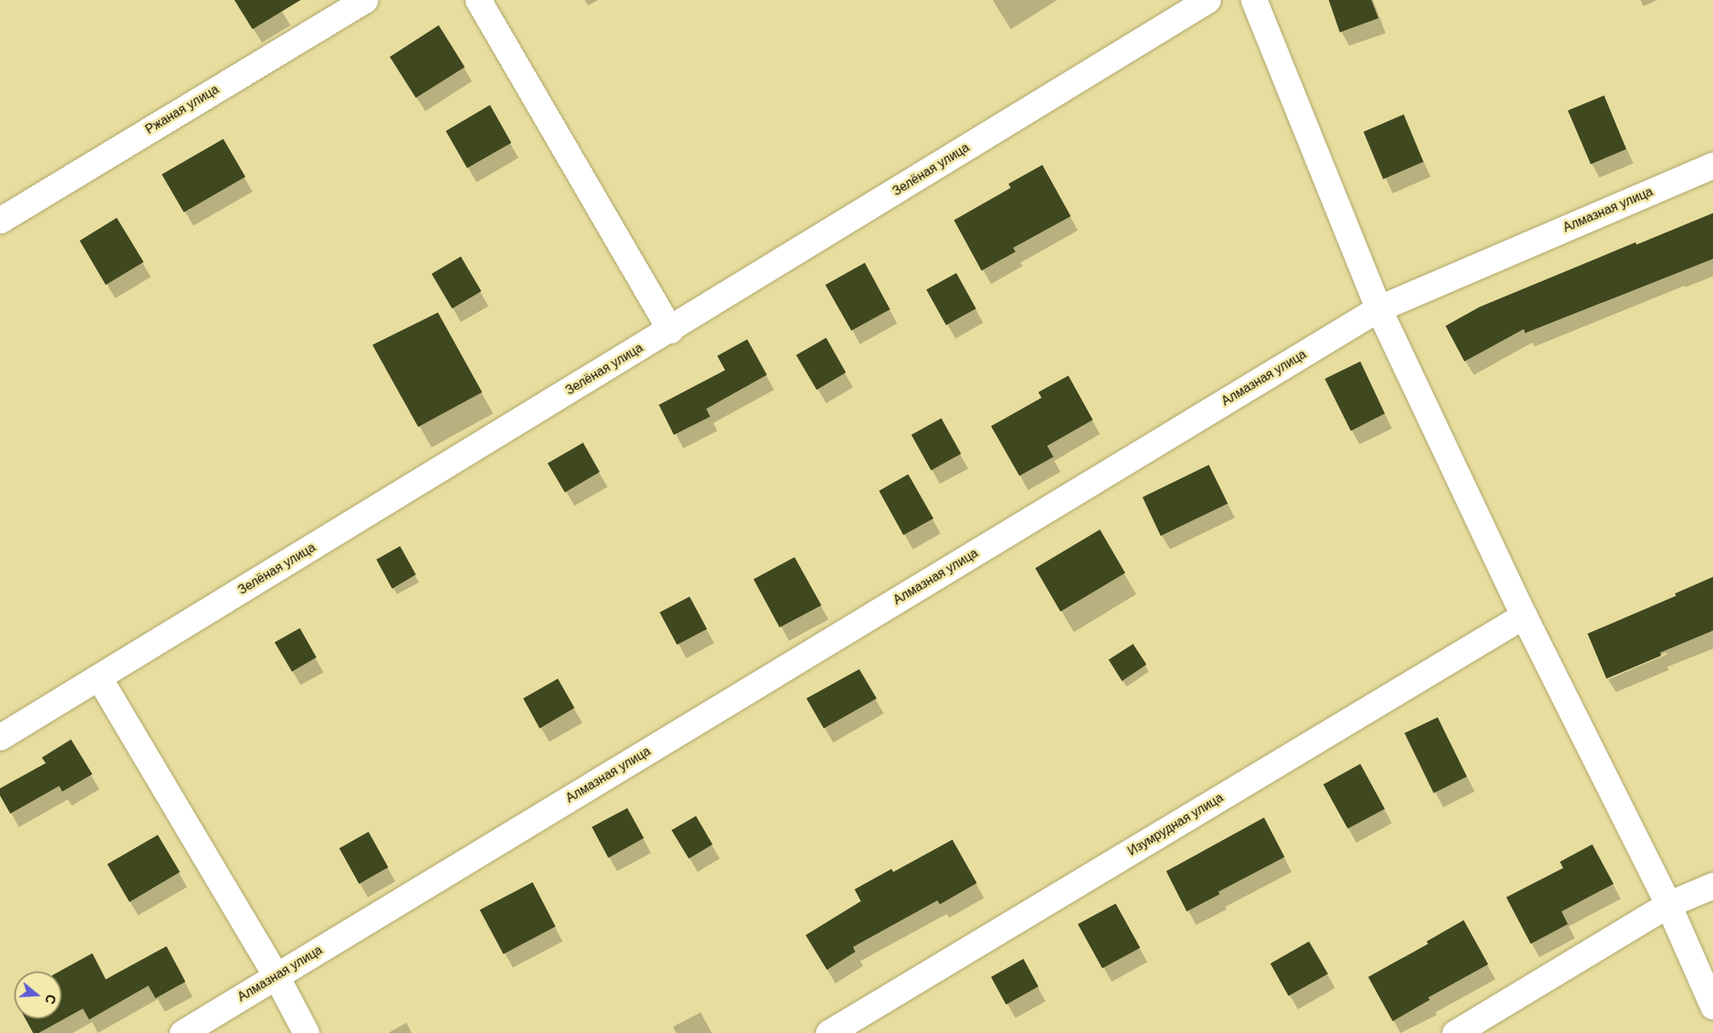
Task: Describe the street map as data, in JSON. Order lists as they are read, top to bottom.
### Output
{
  "streets": {
    "street": [
      "Ржаная улица",
      "Зелёная улица",
      "Алмазная улица",
      "Изумрудная улица"
    ]
  },
  "north": "right"
}
